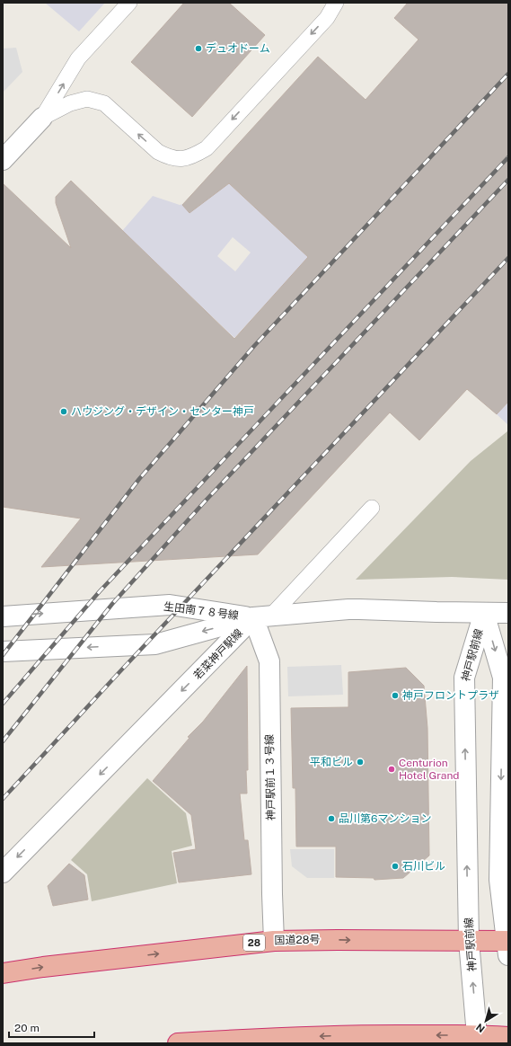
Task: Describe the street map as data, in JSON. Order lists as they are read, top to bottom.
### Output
{
  "streets": {
    "highway": ["国道28号", "28"],
    "street": [
      "生田南７８号線",
      "若菜神戸駅線",
      "神戸駅前線",
      "神戸駅前１３号線"
    ]
  },
  "crossings": [
    ["生田南７８号線", "若菜神戸駅線"],
    ["生田南７８号線", "神戸駅前１３号線"],
    ["若菜神戸駅線", "神戸駅前１３号線"],
    ["神戸駅前線", "国道28号"],
    ["神戸駅前１３号線", "国道28号"]
  ],
  "one_way": ["若菜神戸駅線"],
  "places": [
    "デュオドーム",
    "ハウジング・デザイン・センター神戸",
    "神戸フロントプラザ",
    "平和ビル",
    "Centurion Hotel Grand",
    "品川第6マンション",
    "石川ビル"
  ],
  "scale_bar": "20 m",
  "north": "bottom left"
}
